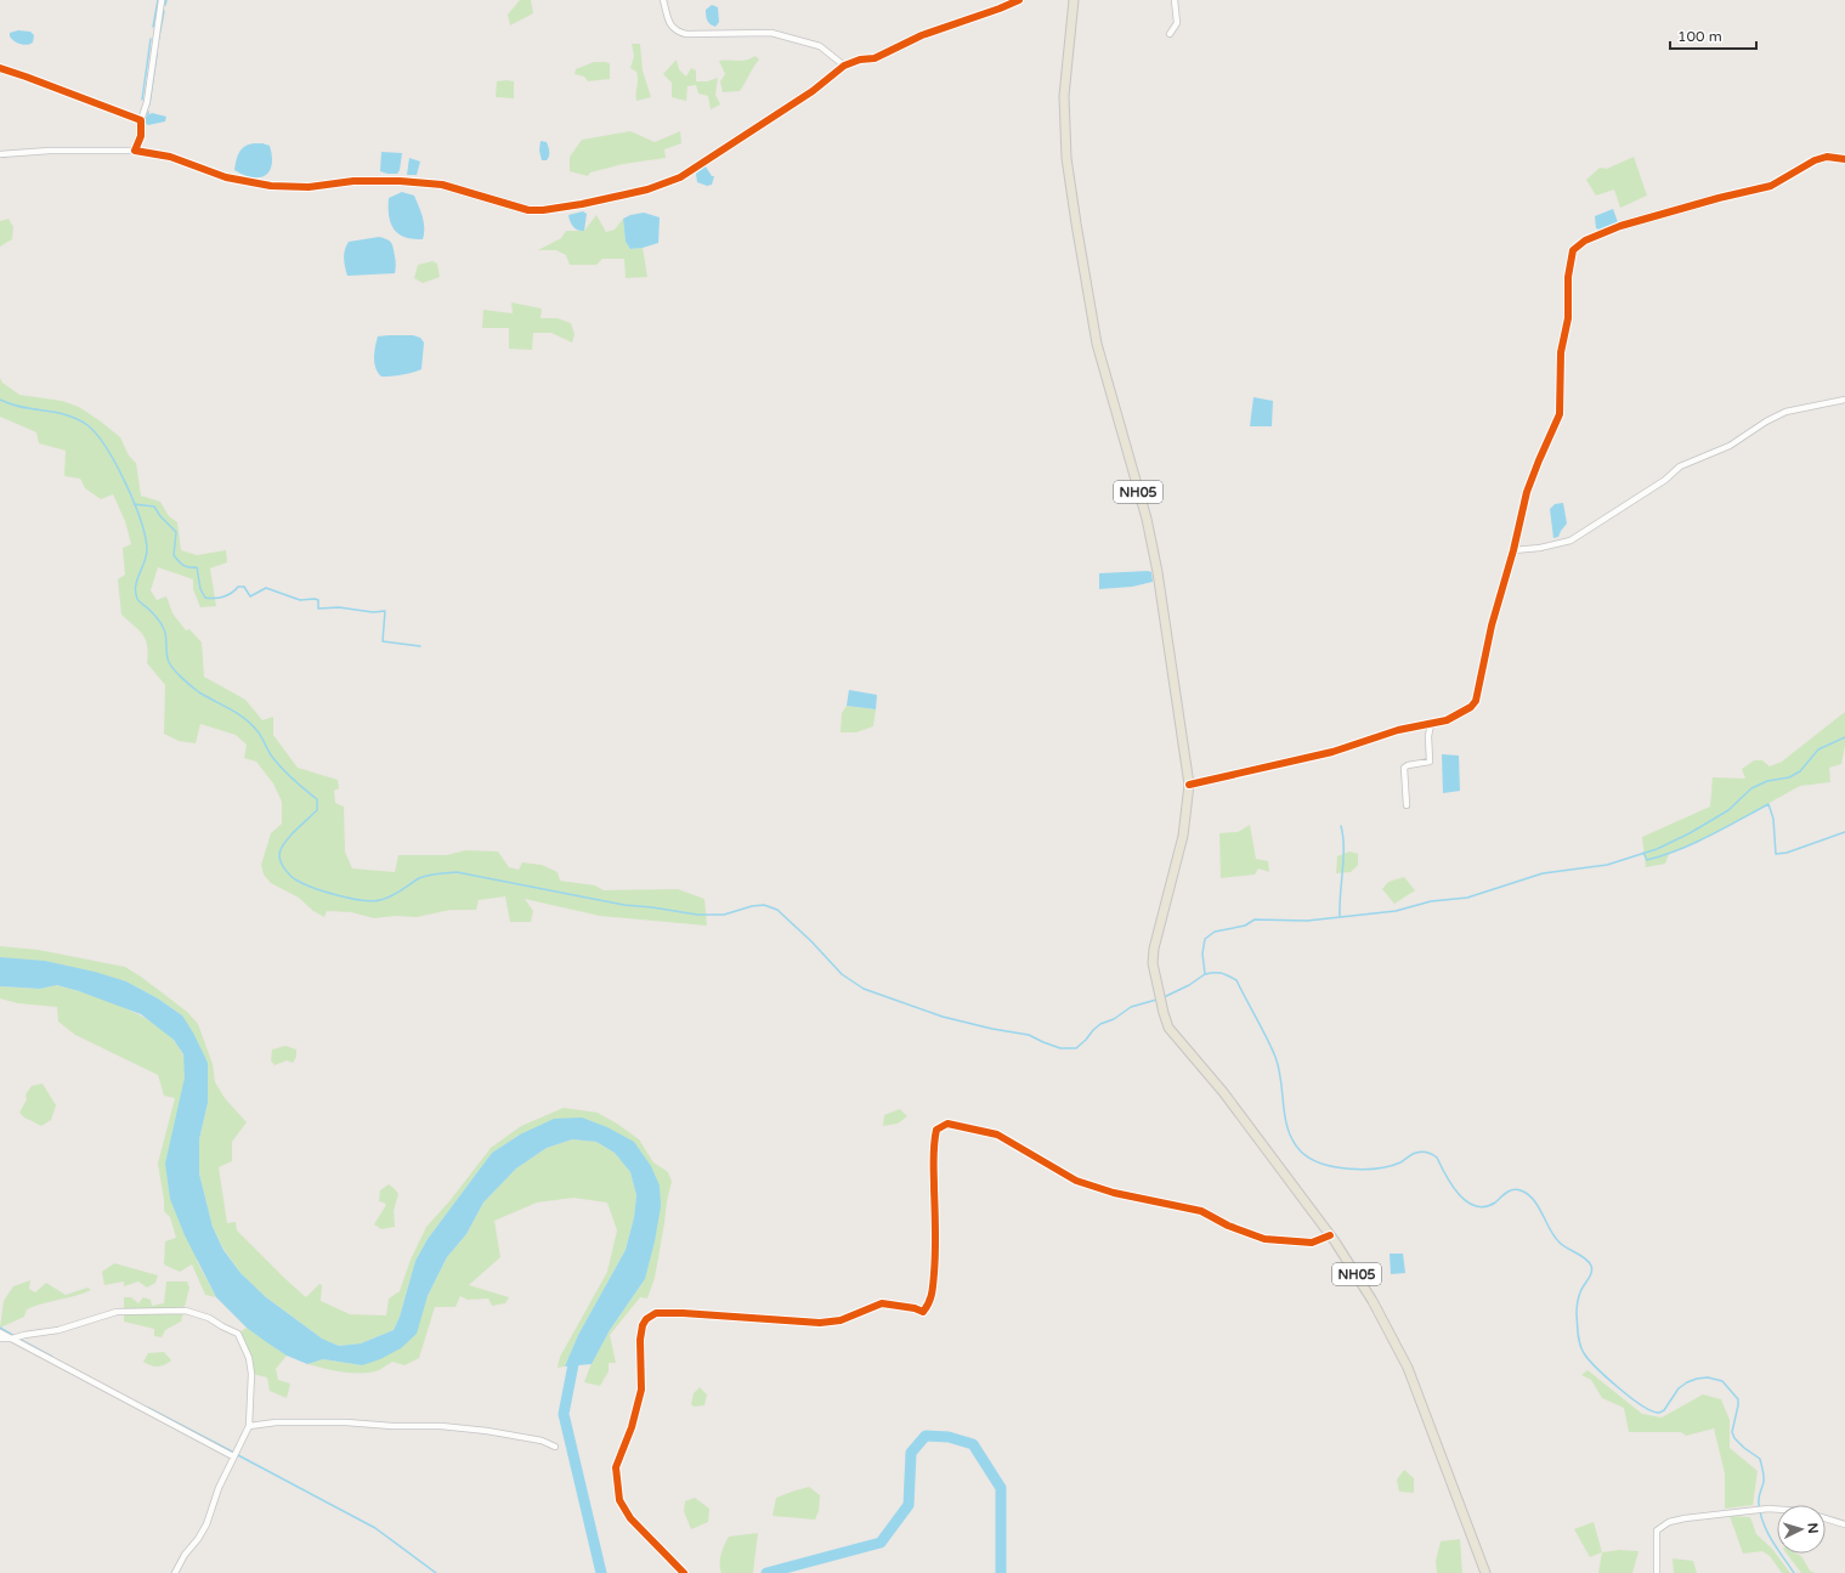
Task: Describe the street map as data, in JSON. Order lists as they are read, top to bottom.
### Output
{
  "streets": {
    "main road": ["NH05"]
  },
  "scale_bar": "100 m",
  "north": "right"
}
